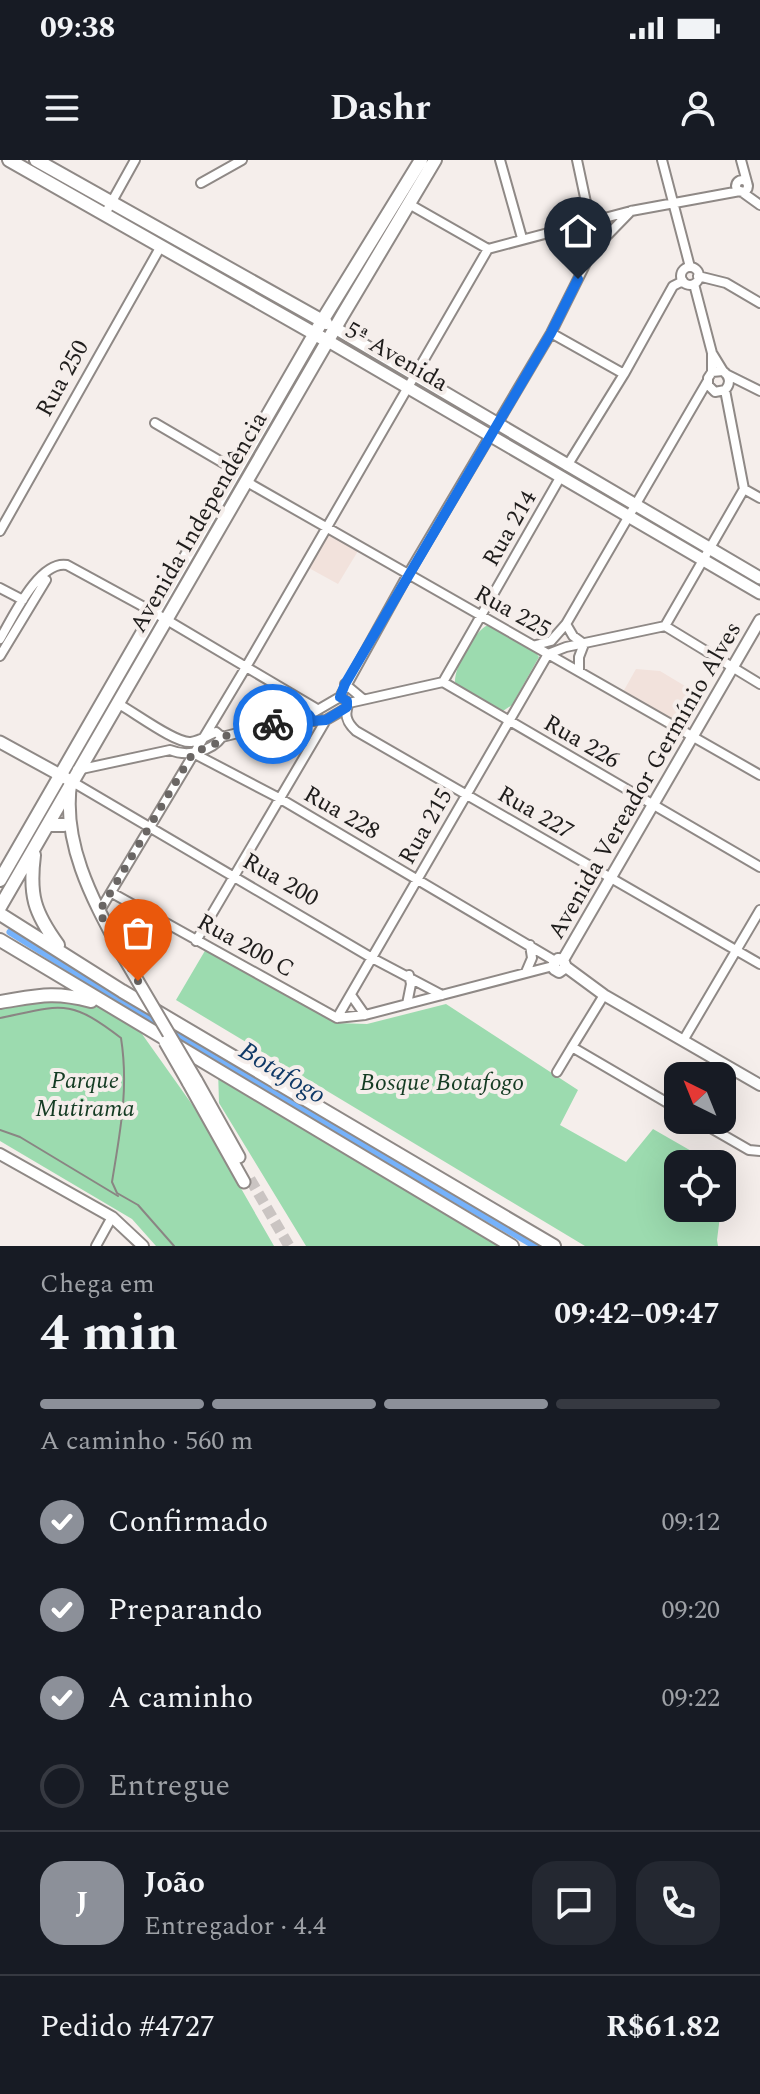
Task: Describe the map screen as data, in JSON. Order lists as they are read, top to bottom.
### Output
{
  "streets": {
    "main road": ["5ª Avenida", "Avenida Independência", "Rua 200"],
    "street": [
      "Rua 250",
      "Rua 214",
      "Rua 225",
      "Rua 226",
      "Avenida Vereador Germínio Alves",
      "Rua 228",
      "Rua 227",
      "Rua 215",
      "Rua 200 C"
    ]
  },
  "crossings": [
    ["5ª Avenida", "Rua 250"],
    ["5ª Avenida", "Avenida Independência"],
    ["5ª Avenida", "Rua 214"],
    ["Avenida Independência", "Rua 225"],
    ["Avenida Independência", "Rua 200"],
    ["Rua 214", "Rua 225"],
    ["Rua 214", "Rua 226"],
    ["Rua 225", "Avenida Vereador Germínio Alves"],
    ["Rua 225", "Rua 215"],
    ["Rua 226", "Avenida Vereador Germínio Alves"],
    ["Rua 226", "Rua 215"],
    ["Avenida Vereador Germínio Alves", "Rua 228"],
    ["Avenida Vereador Germínio Alves", "Rua 227"],
    ["Rua 228", "Rua 215"],
    ["Rua 227", "Rua 215"],
    ["Rua 215", "Rua 200"],
    ["Rua 215", "Rua 200 C"]
  ],
  "water": ["Botafogo"],
  "parks": ["Parque Mutirama", "Bosque Botafogo"],
  "north": "top left",
  "page": {
    "status": "09:38",
    "header": "Dashr",
    "heading": ["4 min", "Chega em", "09:42–09:47"],
    "panel": [
      "João",
      "Entregador · 4.4",
      "Pedido #4727",
      "R$61.82"
    ],
    "bar": "A caminho · 560 m",
    "list": [
      ["Confirmado", "09:12"],
      ["Preparando", "09:20"],
      ["A caminho", "09:22"],
      "Entregue"
    ],
    "round": "J"
  }
}
